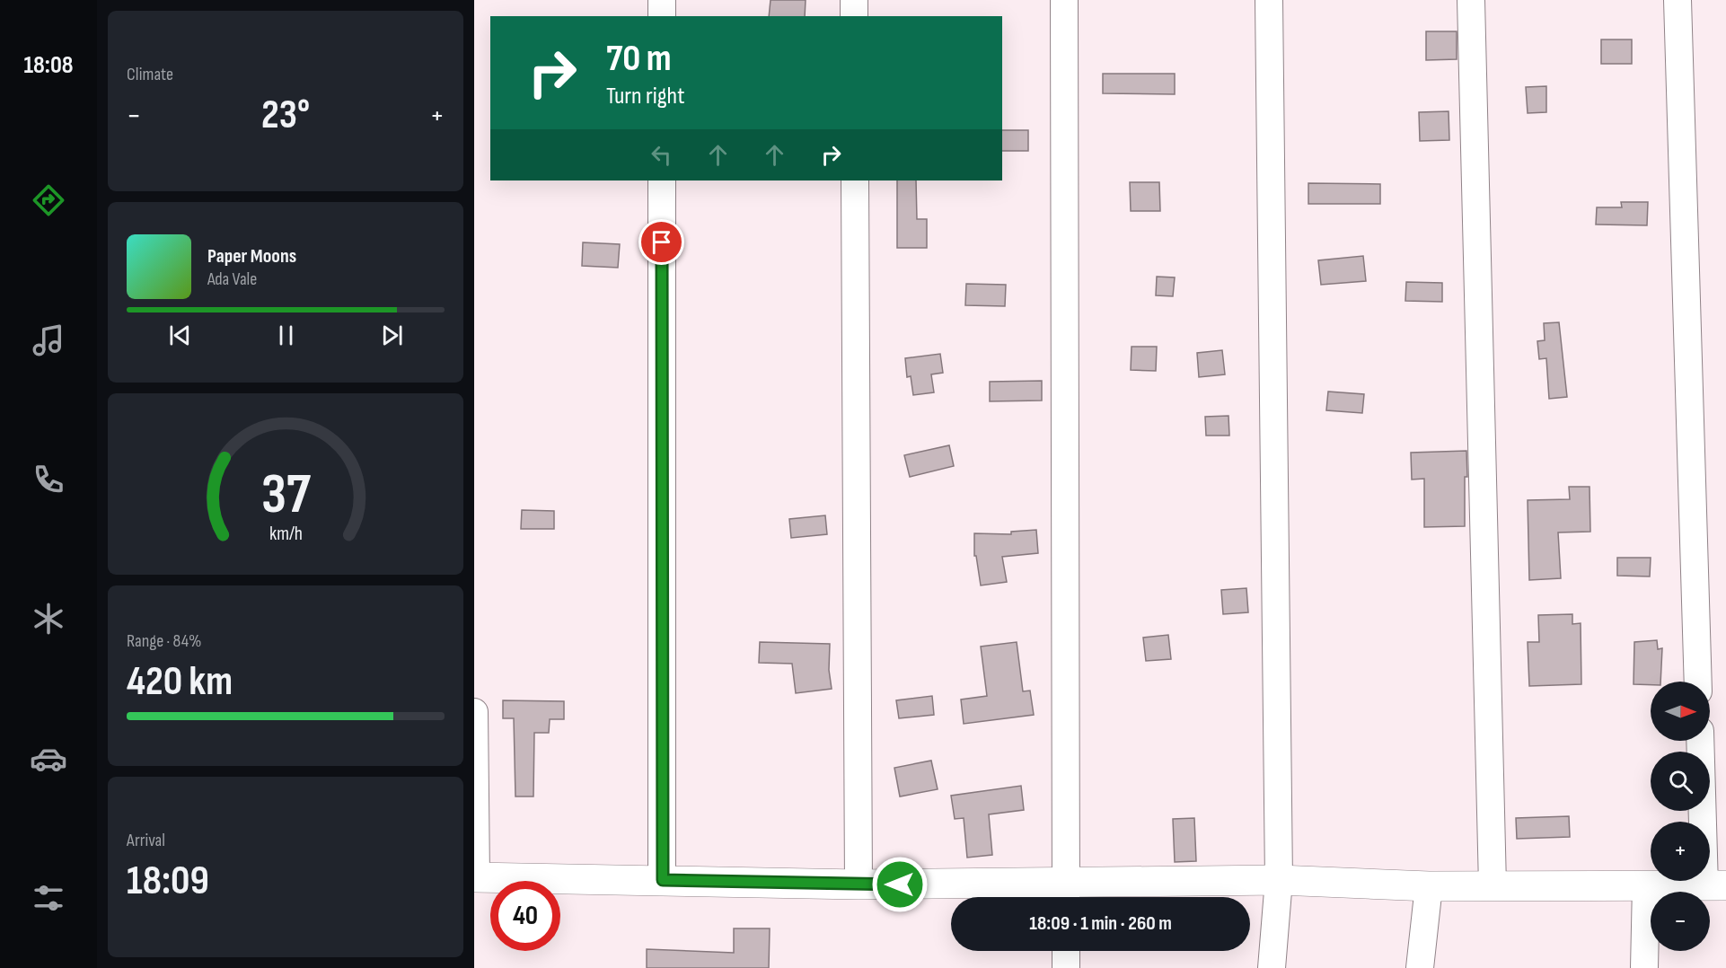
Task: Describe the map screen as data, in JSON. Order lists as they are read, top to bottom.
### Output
{
  "north": "right",
  "page": {
    "tabs": "18:08",
    "tile": [
      "Climate",
      ["Range · 84%", "420 km"],
      ["Arrival", "18:09"]
    ],
    "turn": ["70 m", "Turn right"],
    "heat": ["−", "23°", "+"],
    "song": ["Paper Moons", "Ada Vale"],
    "map_buttons": ["+", "−"],
    "limit": "40",
    "trip": "18:09 · 1 min · 260 m",
    "gauge": ["37", "km/h"]
  }
}
